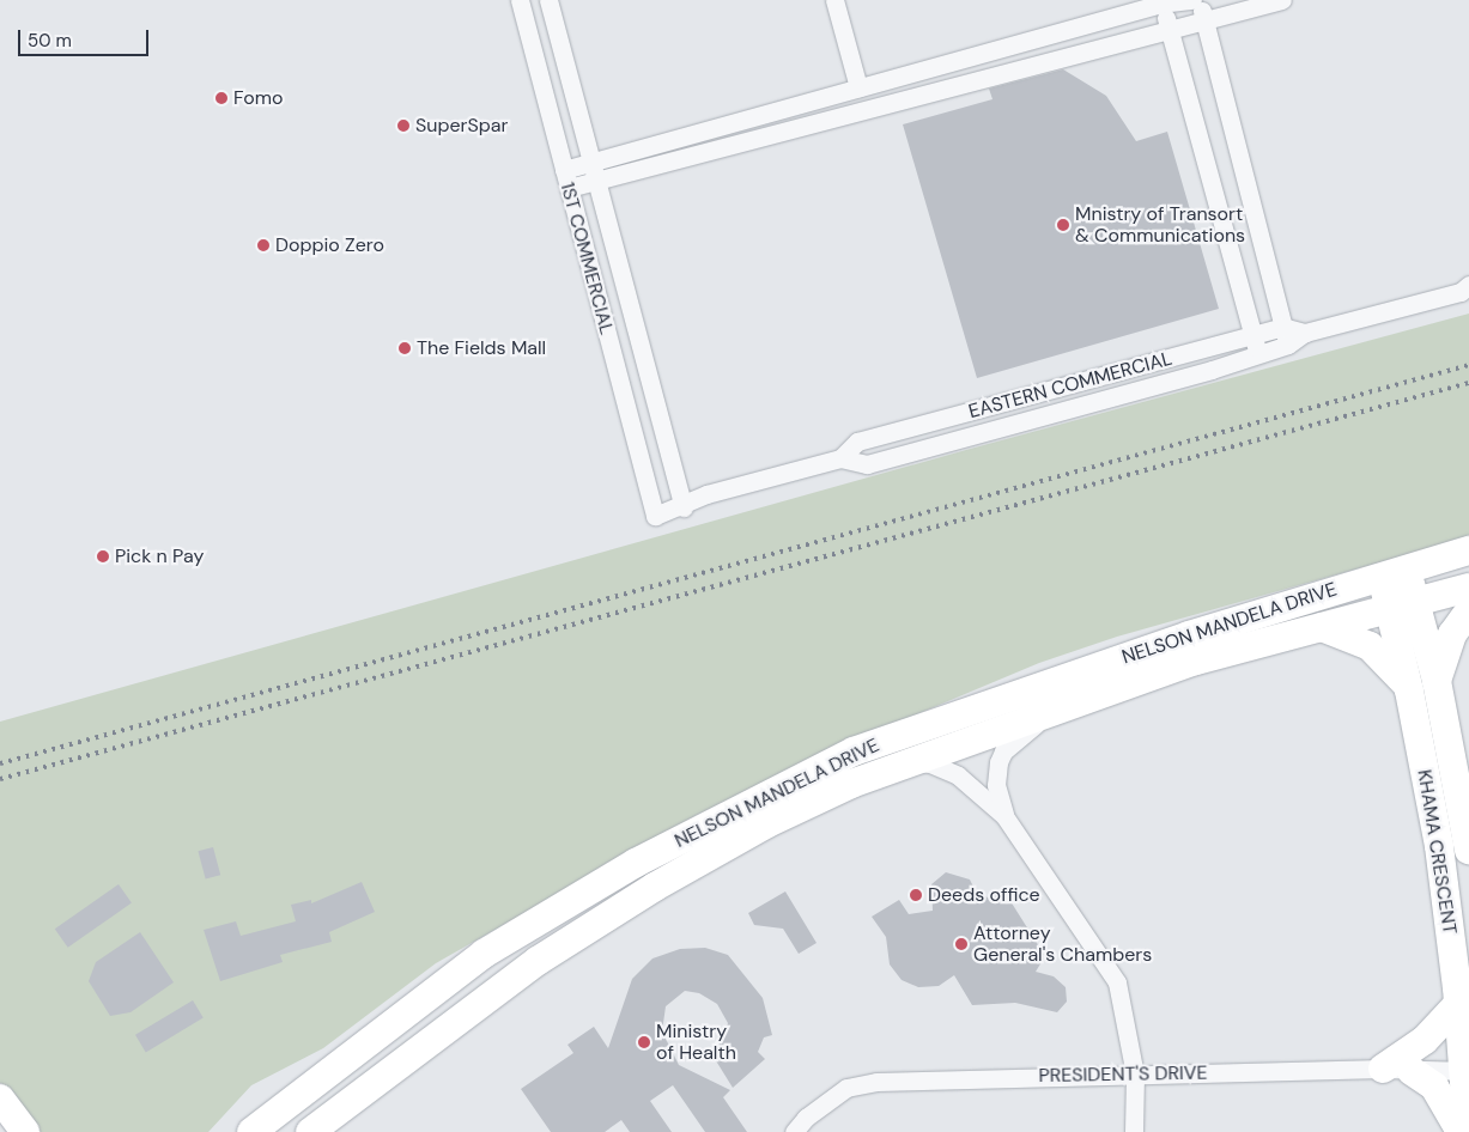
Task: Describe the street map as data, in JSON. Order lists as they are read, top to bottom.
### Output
{
  "streets": {
    "main road": ["NELSON MANDELA DRIVE", "KHAMA CRESCENT"],
    "street": ["1ST COMMERCIAL", "EASTERN COMMERCIAL", "PRESIDENT'S DRIVE"]
  },
  "crossings": [
    ["1ST COMMERCIAL", "EASTERN COMMERCIAL"],
    ["NELSON MANDELA DRIVE", "KHAMA CRESCENT"],
    ["KHAMA CRESCENT", "PRESIDENT'S DRIVE"]
  ],
  "places": [
    "Fomo",
    "SuperSpar",
    "Mnistry of Transort & Communications",
    "Doppio Zero",
    "The Fields Mall",
    "Pick n Pay",
    "Deeds office",
    "Attorney General's Chambers",
    "Ministry of Health"
  ],
  "scale_bar": "50 m"
}
